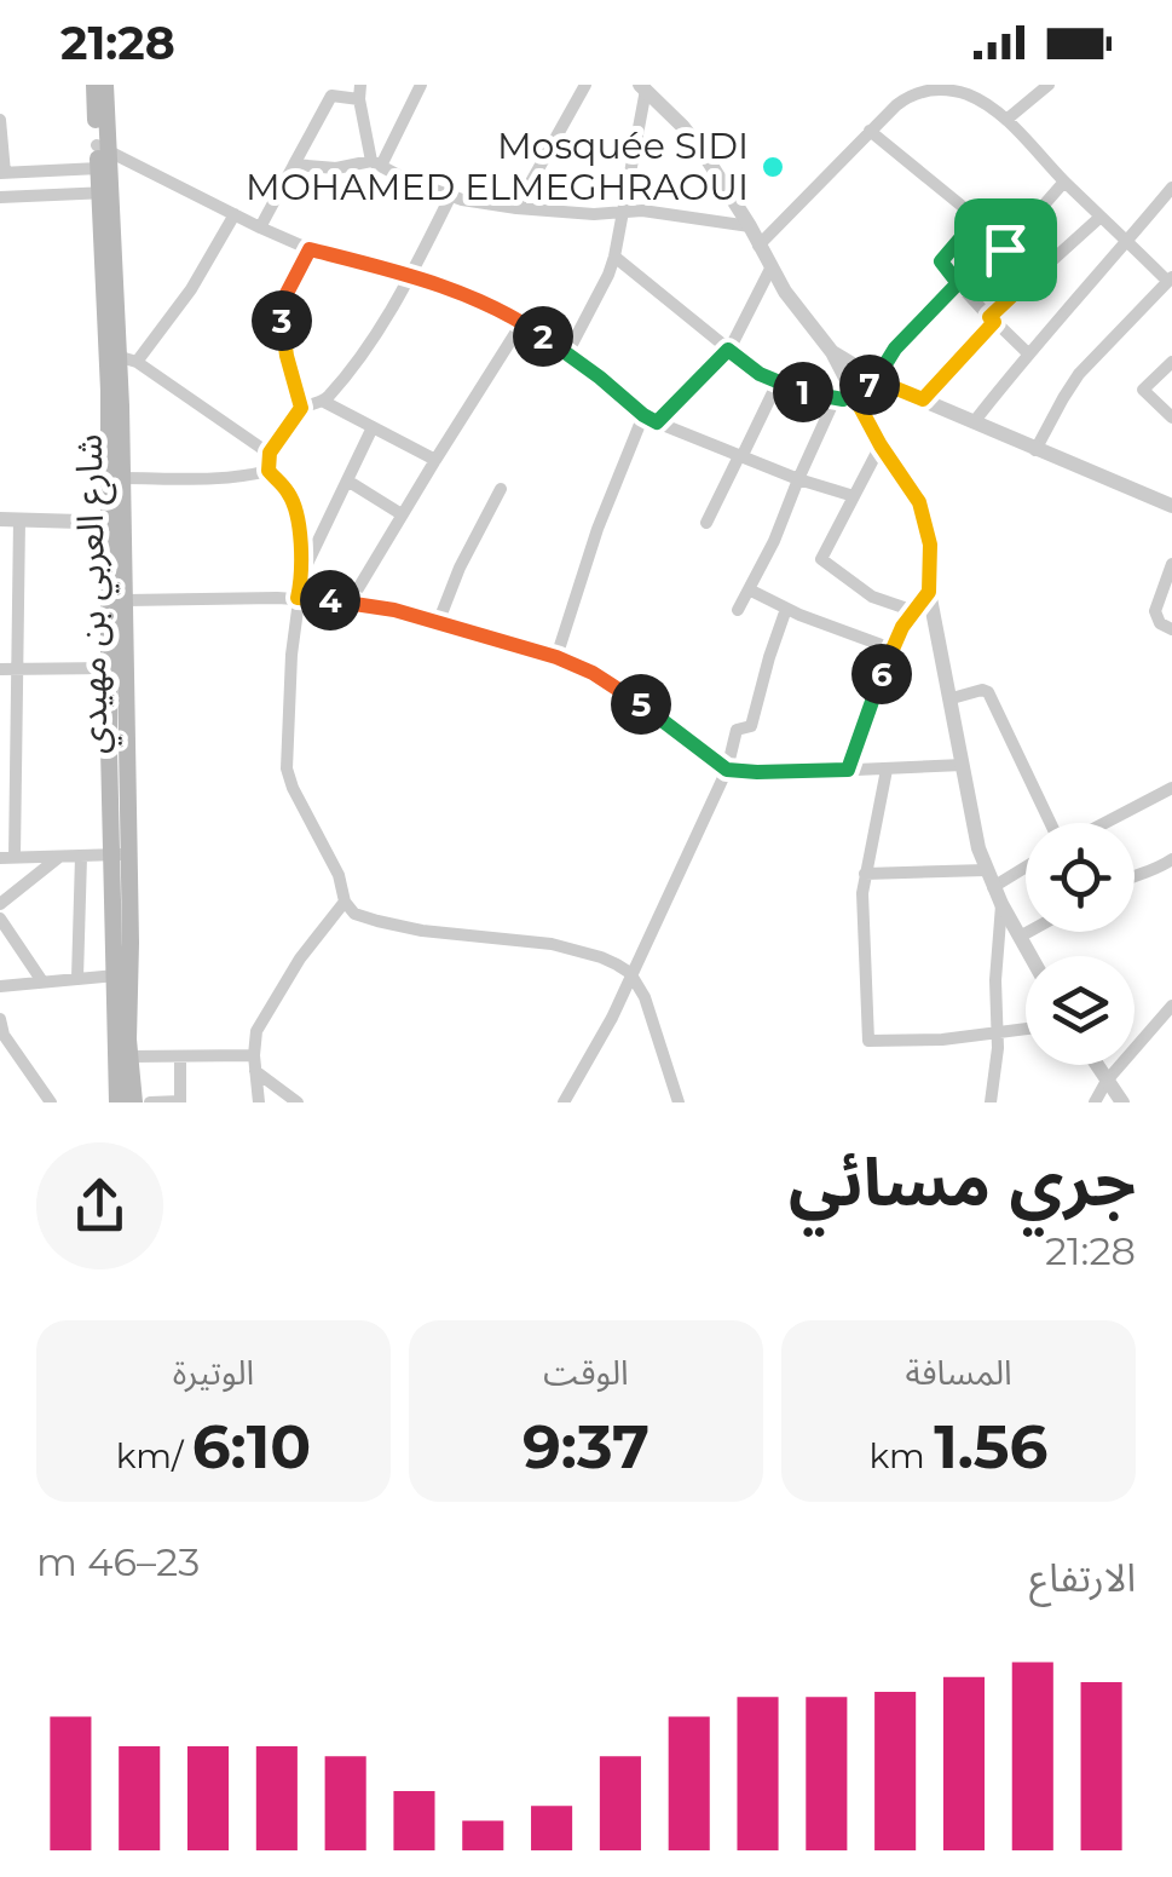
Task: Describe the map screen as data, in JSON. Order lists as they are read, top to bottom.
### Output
{
  "streets": {
    "main road": ["شارع العربي بن مهيدي"]
  },
  "places": ["Mosquée SIDI MOHAMED ELMEGHRAOUI"],
  "page": {
    "status": "21:28",
    "pins": [
      "3",
      "2",
      "7",
      "1",
      "4",
      "6",
      "5"
    ],
    "heading": ["جري مسائي", "21:28"],
    "stats": [
      ["المسافة", "1.56 km"],
      ["الوقت", "9:37"],
      ["الوتيرة", "6:10 /km"]
    ],
    "chart": ["الارتفاع", "23–46 m"]
  }
}
